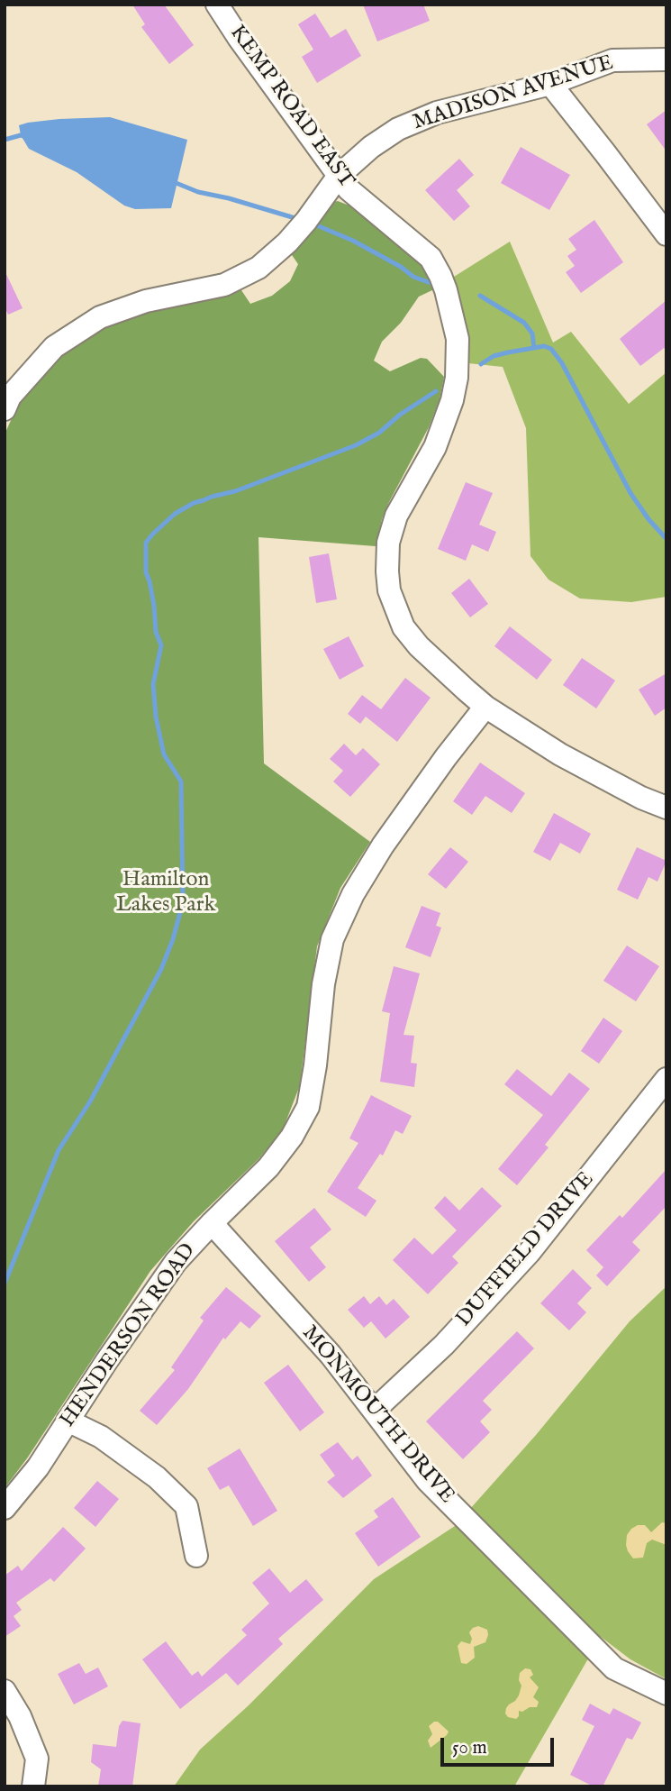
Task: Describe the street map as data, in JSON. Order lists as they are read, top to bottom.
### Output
{
  "streets": {
    "street": [
      "MADISON AVENUE",
      "KEMP ROAD EAST",
      "DUFFIELD DRIVE",
      "HENDERSON ROAD",
      "MONMOUTH DRIVE"
    ]
  },
  "crossings": [
    ["MADISON AVENUE", "KEMP ROAD EAST"],
    ["KEMP ROAD EAST", "HENDERSON ROAD"],
    ["DUFFIELD DRIVE", "MONMOUTH DRIVE"],
    ["HENDERSON ROAD", "MONMOUTH DRIVE"]
  ],
  "parks": ["Hamilton Lakes Park"],
  "scale_bar": "50 m"
}
